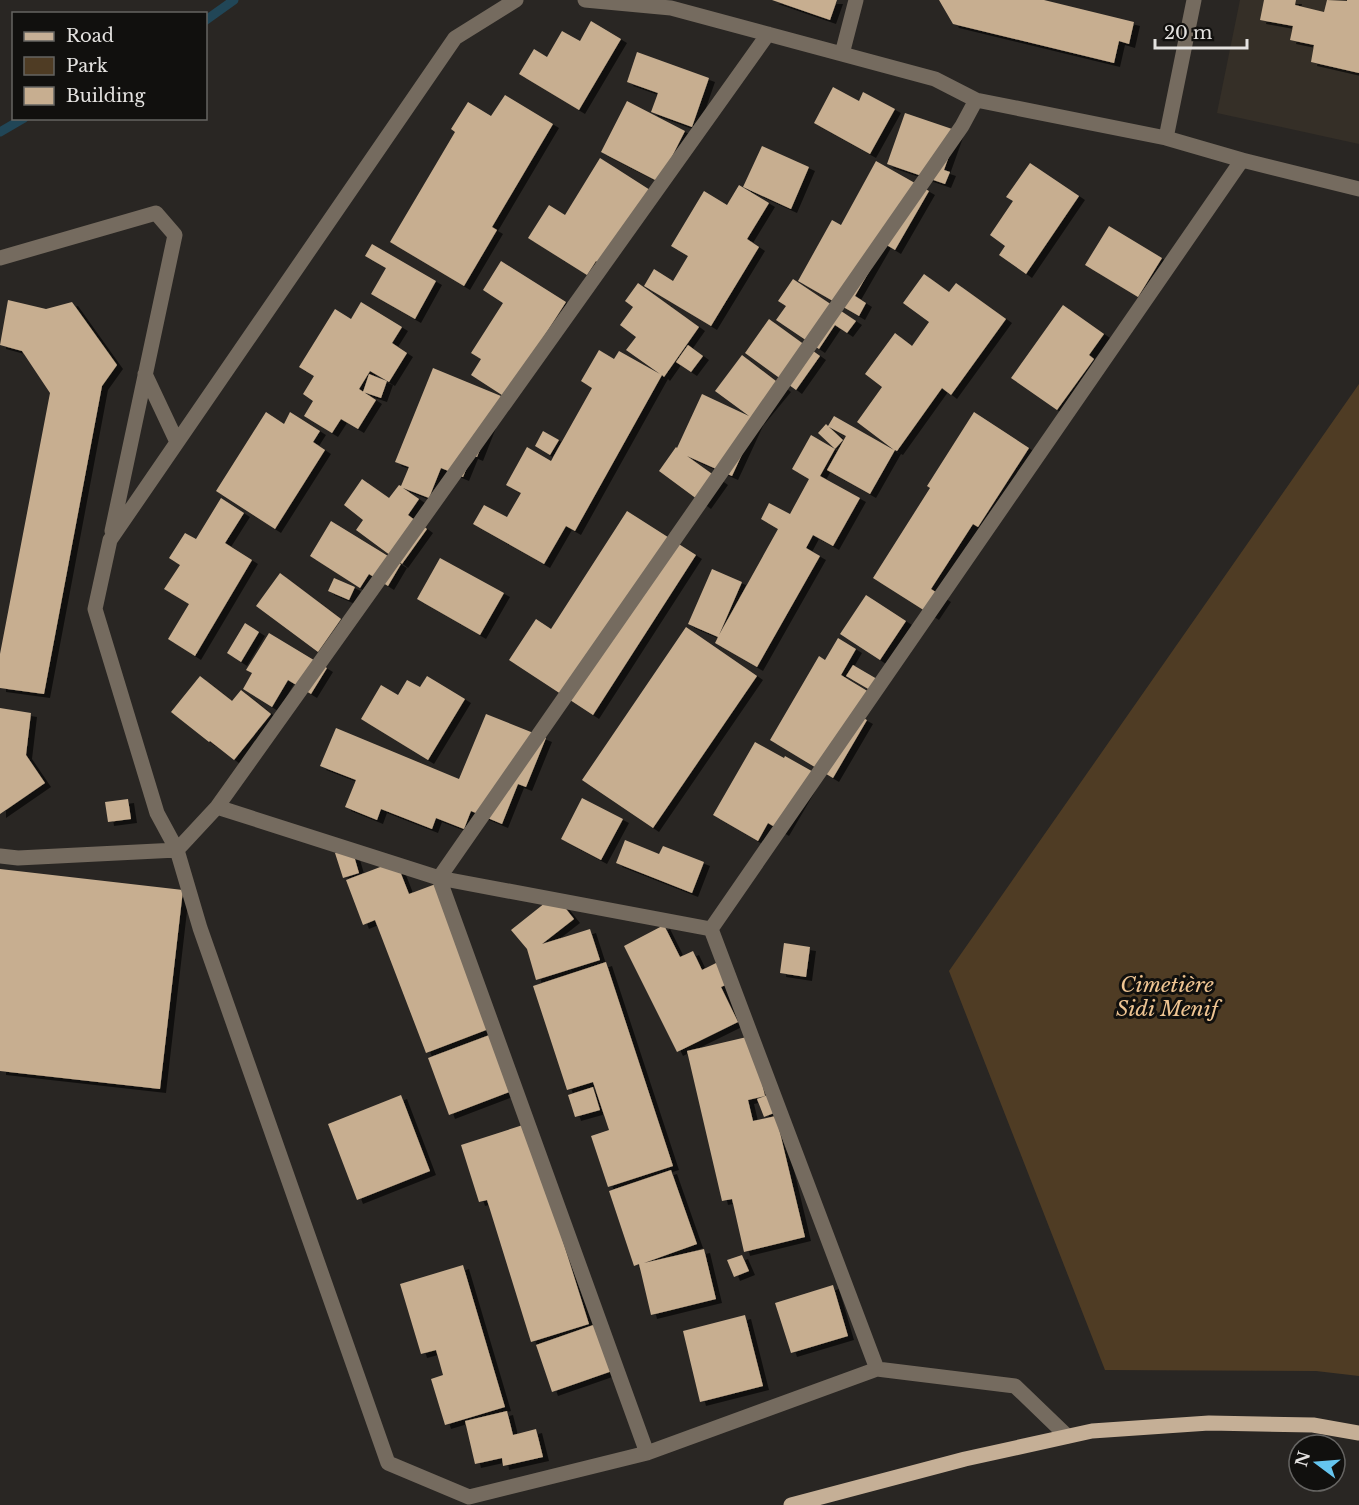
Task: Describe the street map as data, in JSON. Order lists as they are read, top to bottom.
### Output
{
  "parks": ["Cimetière Sidi Menif"],
  "legend": ["Road", "Park", "Building"],
  "scale_bar": "20 m",
  "north": "left"
}
